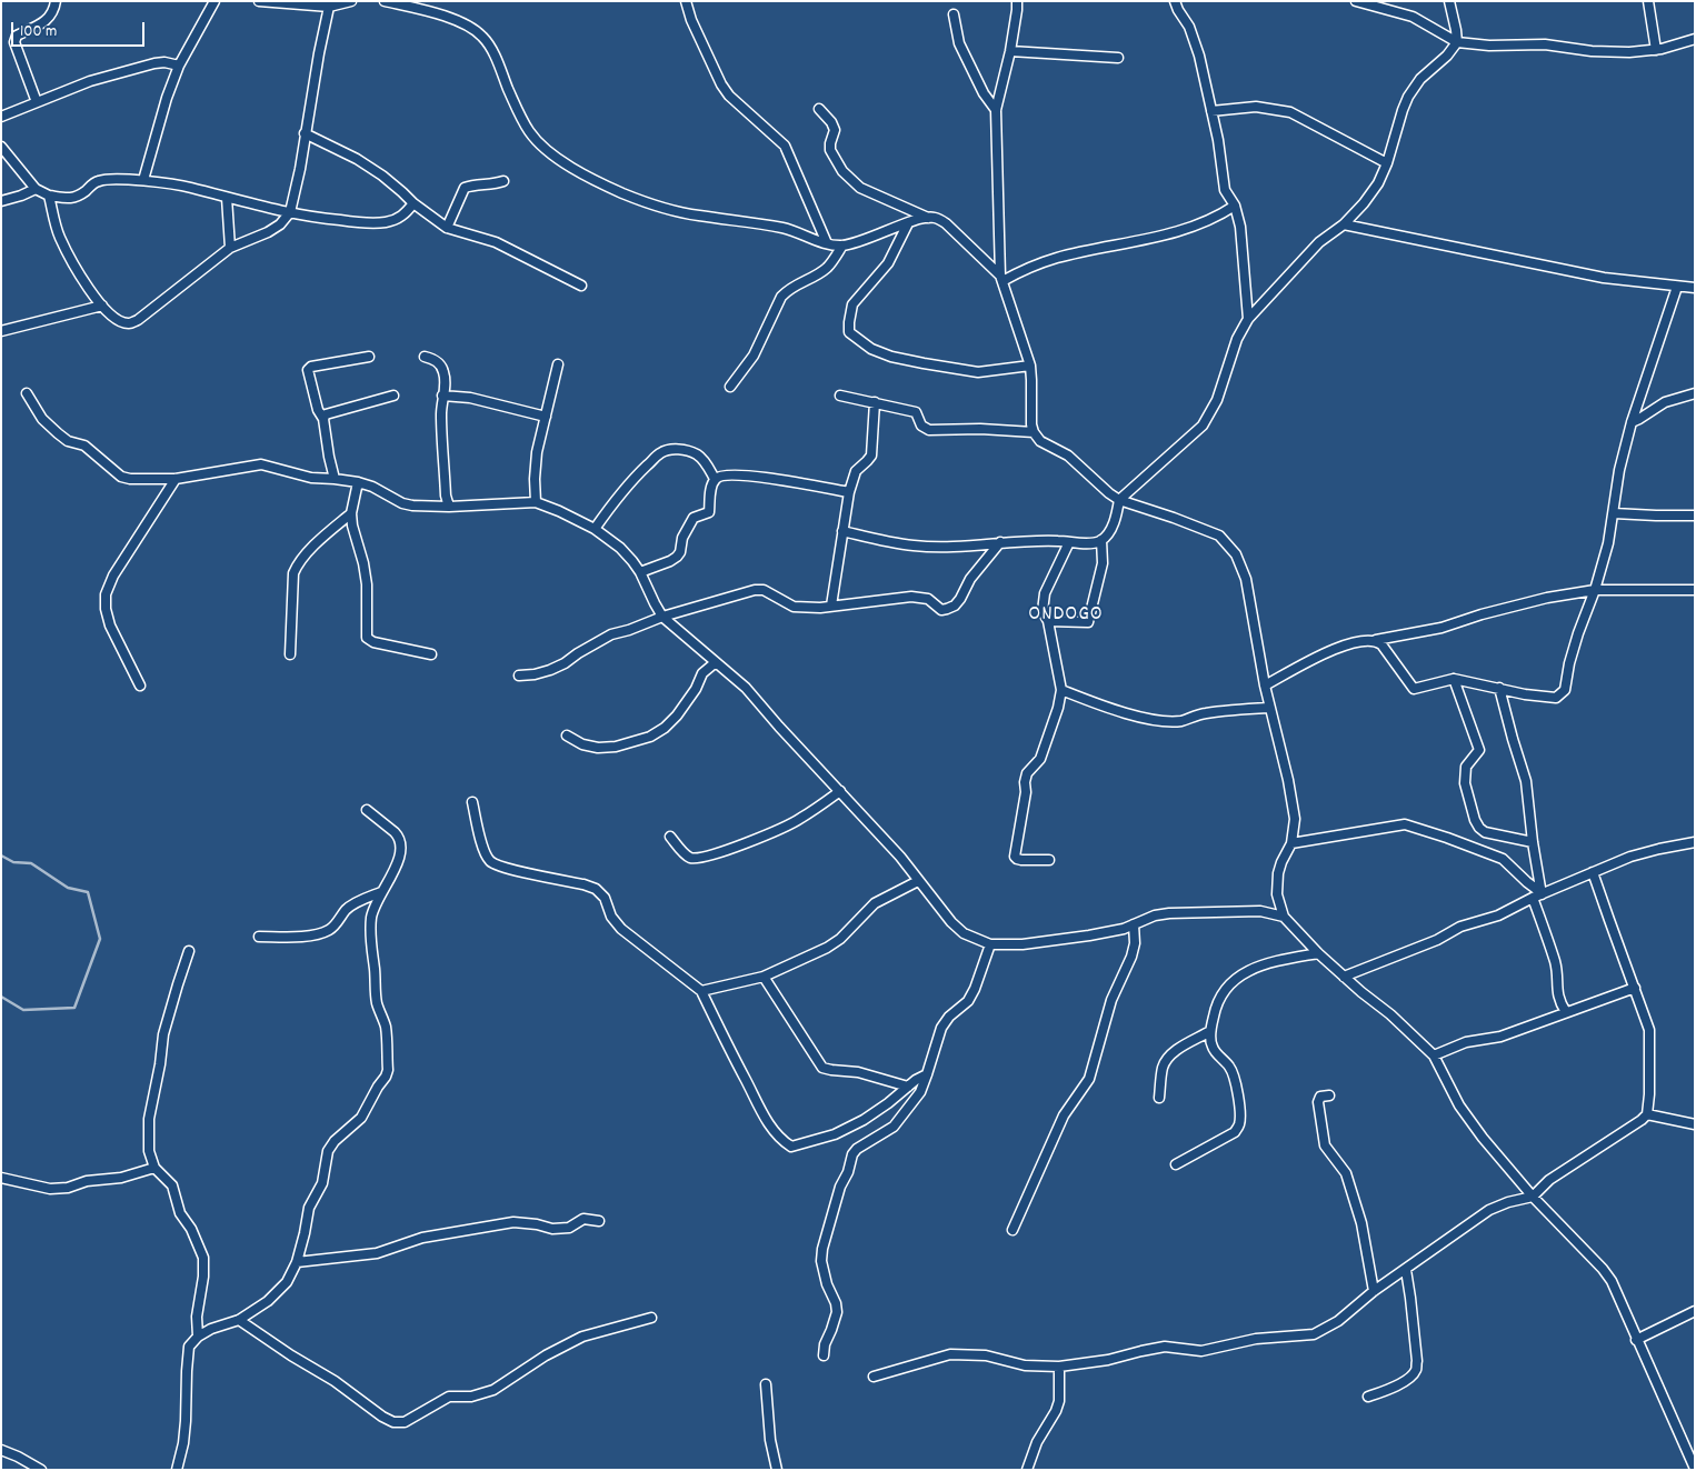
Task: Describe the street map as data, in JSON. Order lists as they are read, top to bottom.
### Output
{
  "districts": ["ONDOGO"],
  "scale_bar": "100 m"
}
